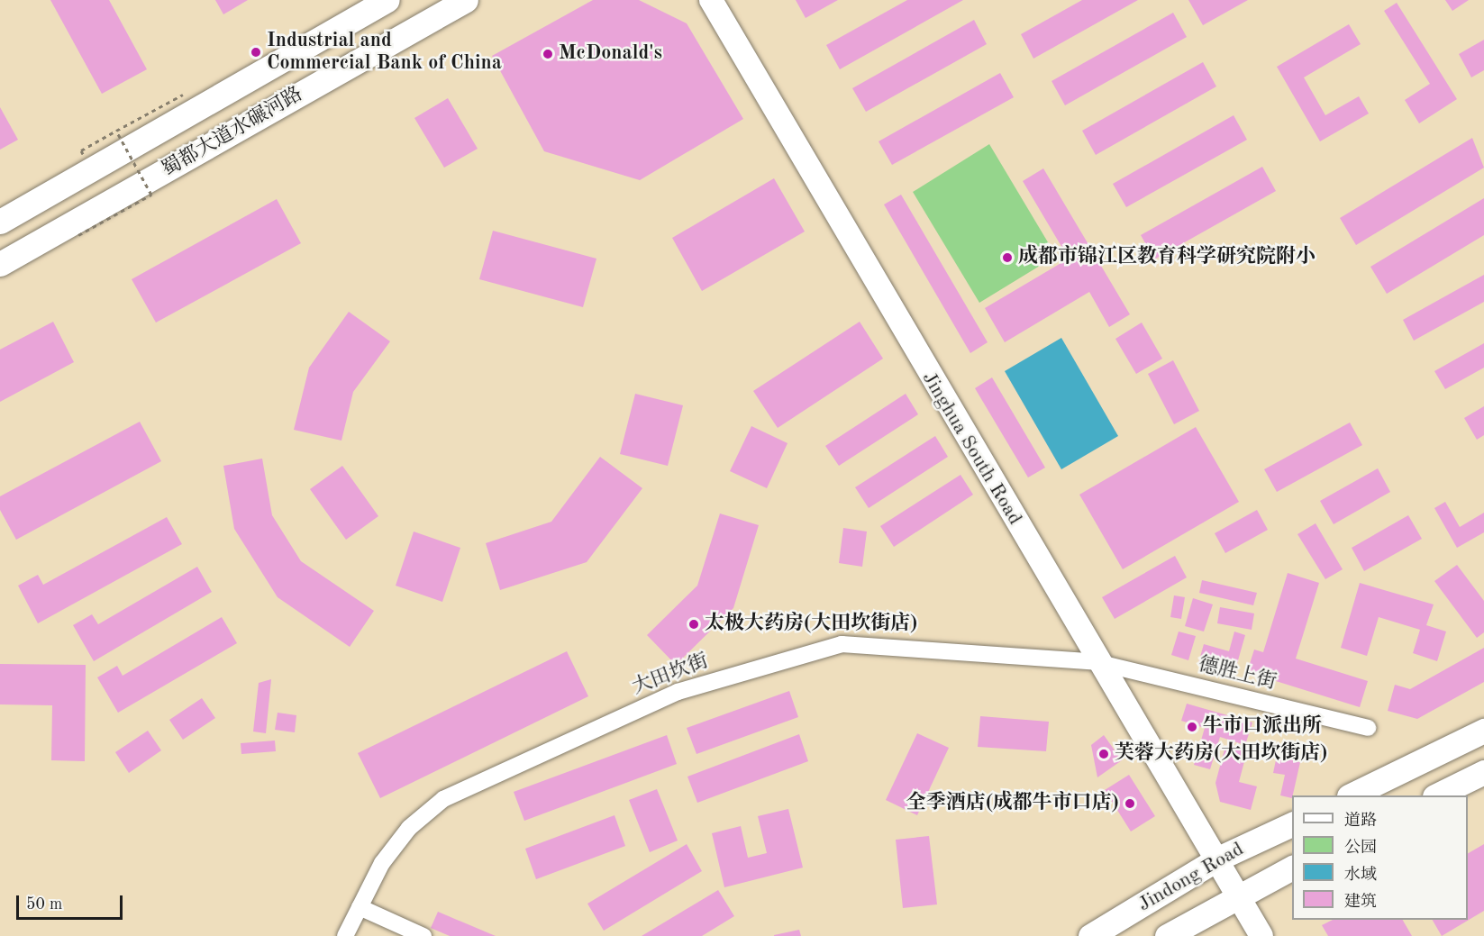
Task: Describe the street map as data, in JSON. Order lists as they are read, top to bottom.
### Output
{
  "streets": {
    "main road": ["蜀都大道水碾河路", "Jindong Road"],
    "street": ["Jinghua South Road", "德胜上街", "大田坎街"]
  },
  "crossings": [
    ["Jinghua South Road", "德胜上街"],
    ["Jinghua South Road", "大田坎街"],
    ["Jinghua South Road", "Jindong Road"],
    ["德胜上街", "大田坎街"]
  ],
  "places": [
    "Industrial and Commercial Bank of China",
    "McDonald's",
    "成都市锦江区教育科学研究院附小",
    "太极大药房(大田坎街店)",
    "牛市口派出所",
    "芙蓉大药房(大田坎街店)",
    "全季酒店(成都牛市口店)"
  ],
  "legend": [
    "道路",
    "公园",
    "水域",
    "建筑"
  ],
  "scale_bar": "50 m"
}
